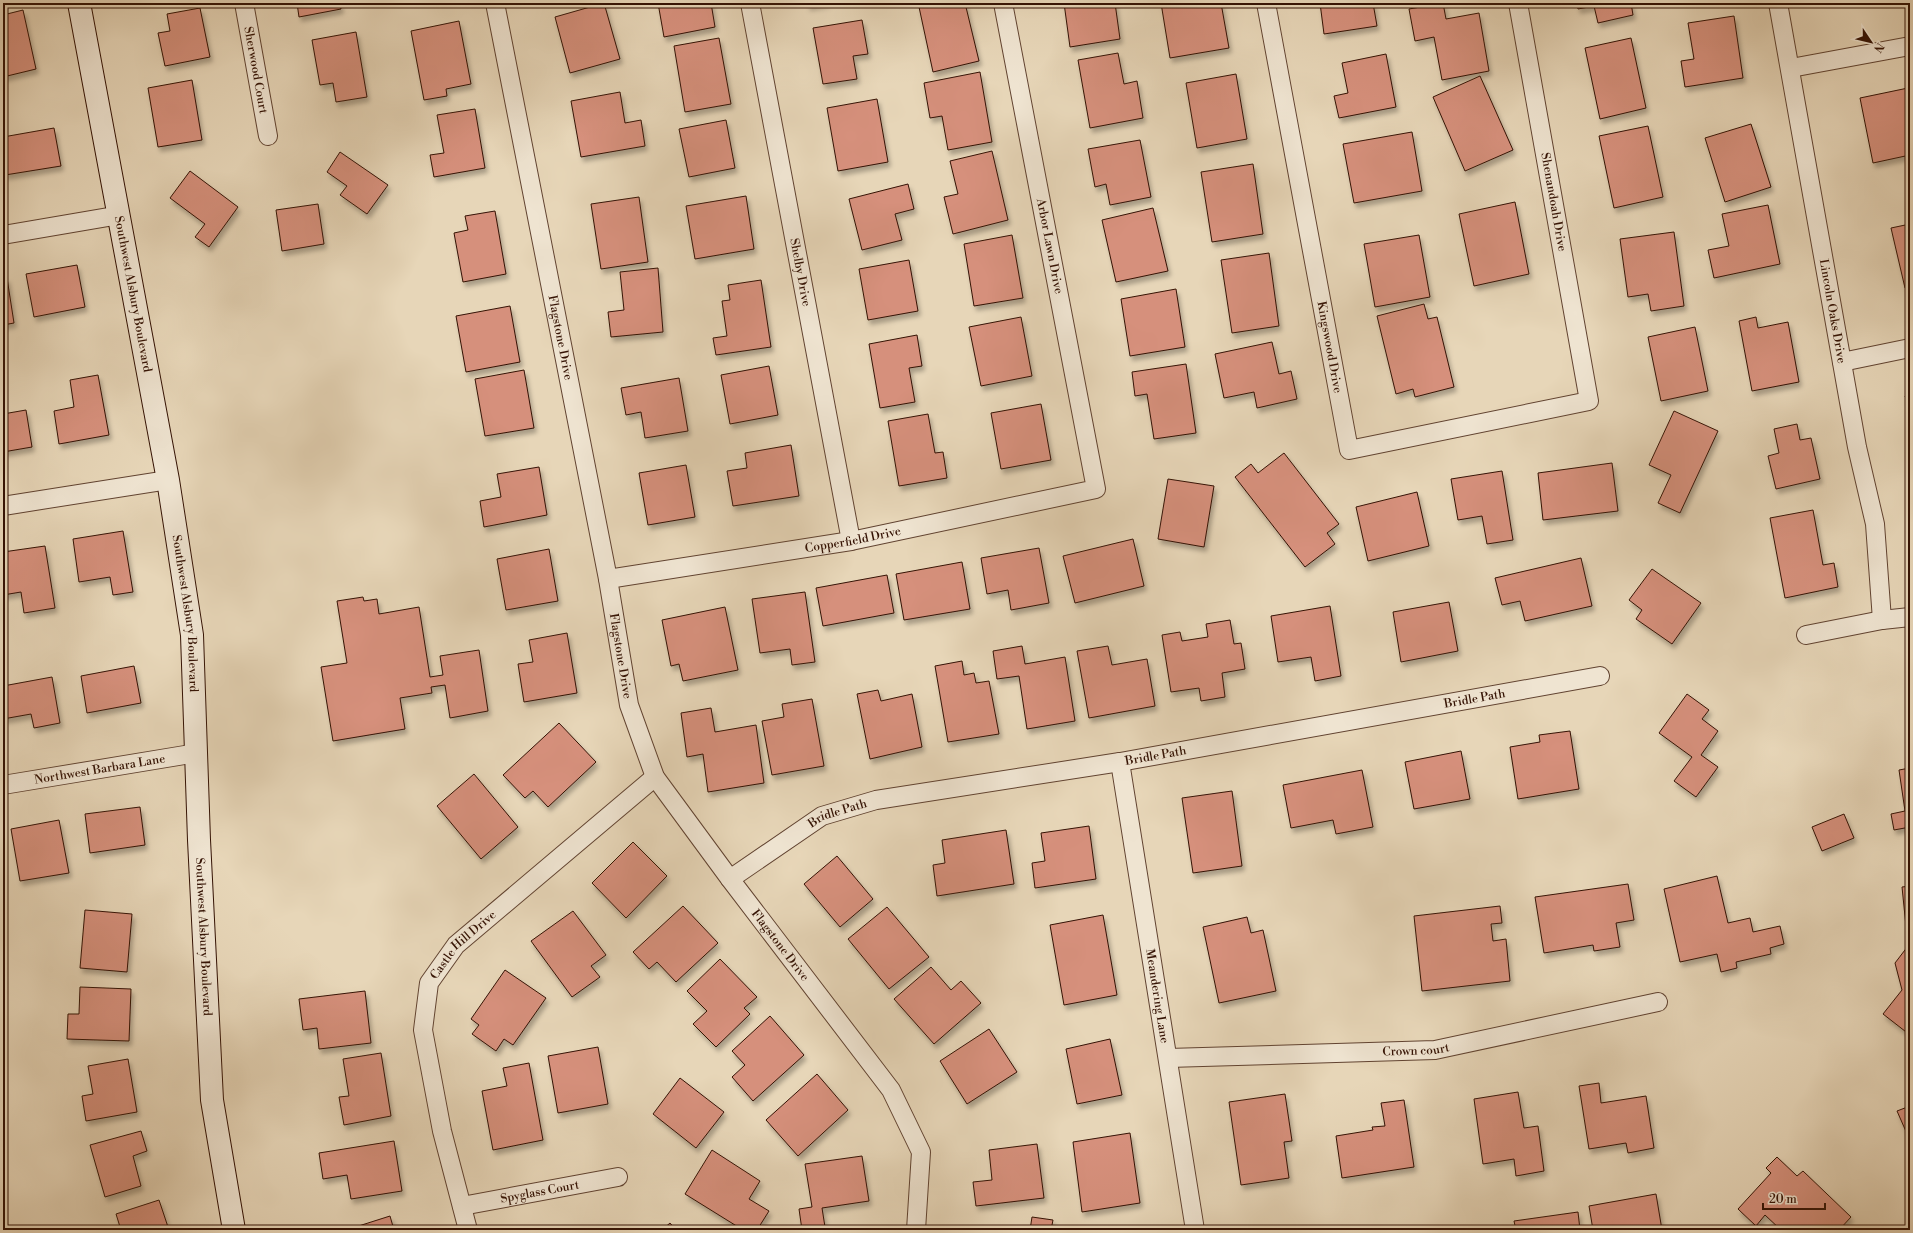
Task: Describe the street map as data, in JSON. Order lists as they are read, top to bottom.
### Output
{
  "streets": {
    "main road": ["Southwest Alsbury Boulevard"],
    "street": [
      "Sherwood Court",
      "Shenandoah Drive",
      "Arbor Lawn Drive",
      "Shelby Drive",
      "Lincoln Oaks Drive",
      "Flagstone Drive",
      "Kingswood Drive",
      "Copperfield Drive",
      "Bridle Path",
      "Northwest Barbara Lane",
      "Castle Hill Drive",
      "Meandering Lane",
      "Crown court",
      "Spyglass Court"
    ]
  },
  "crossings": [
    ["Shenandoah Drive", "Kingswood Drive"],
    ["Arbor Lawn Drive", "Copperfield Drive"],
    ["Shelby Drive", "Copperfield Drive"],
    ["Southwest Alsbury Boulevard", "Northwest Barbara Lane"],
    ["Flagstone Drive", "Copperfield Drive"],
    ["Flagstone Drive", "Bridle Path"],
    ["Flagstone Drive", "Castle Hill Drive"],
    ["Bridle Path", "Meandering Lane"],
    ["Castle Hill Drive", "Spyglass Court"],
    ["Meandering Lane", "Crown court"]
  ],
  "scale_bar": "20 m",
  "north": "bottom right"
}
